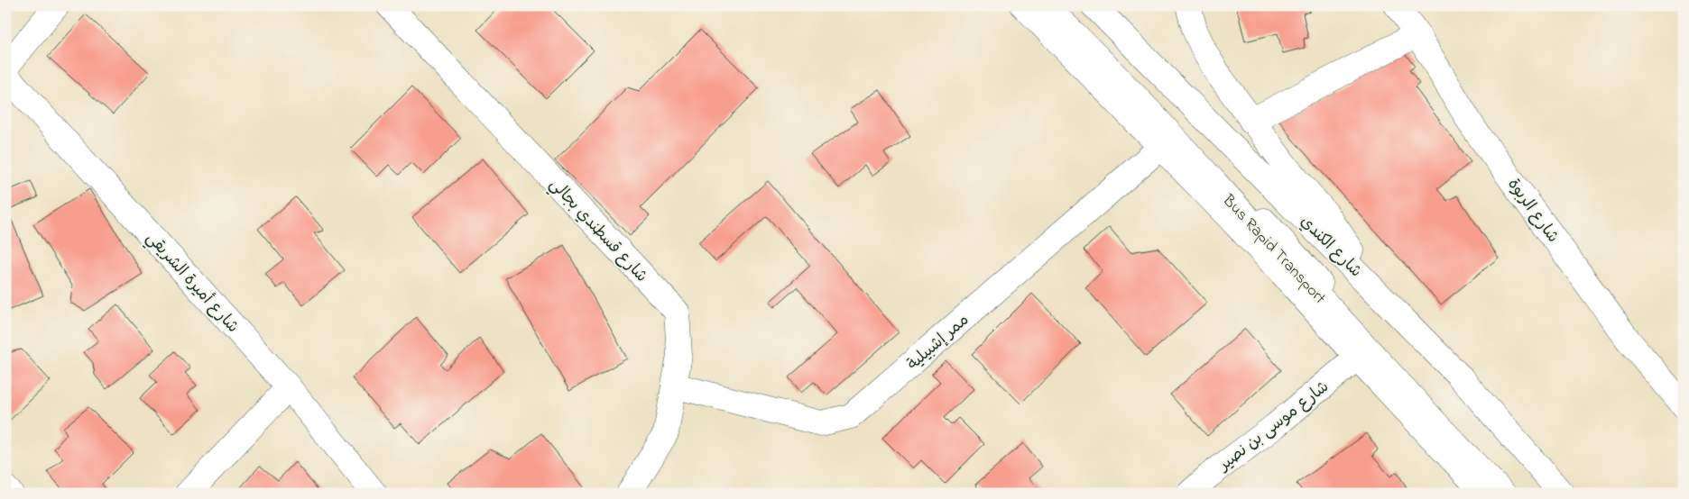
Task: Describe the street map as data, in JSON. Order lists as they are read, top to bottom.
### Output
{
  "streets": {
    "street": [
      "شارع الربوة",
      "شارع قسطندي بجالي",
      "شارع الكندي",
      "Bus Rapid Transport",
      "شارع أميرة الشريقي",
      "ممر إشبيلية",
      "شارع موسى بن نصير"
    ]
  },
  "crossings": [
    ["شارع قسطندي بجالي", "ممر إشبيلية"]
  ]
}
